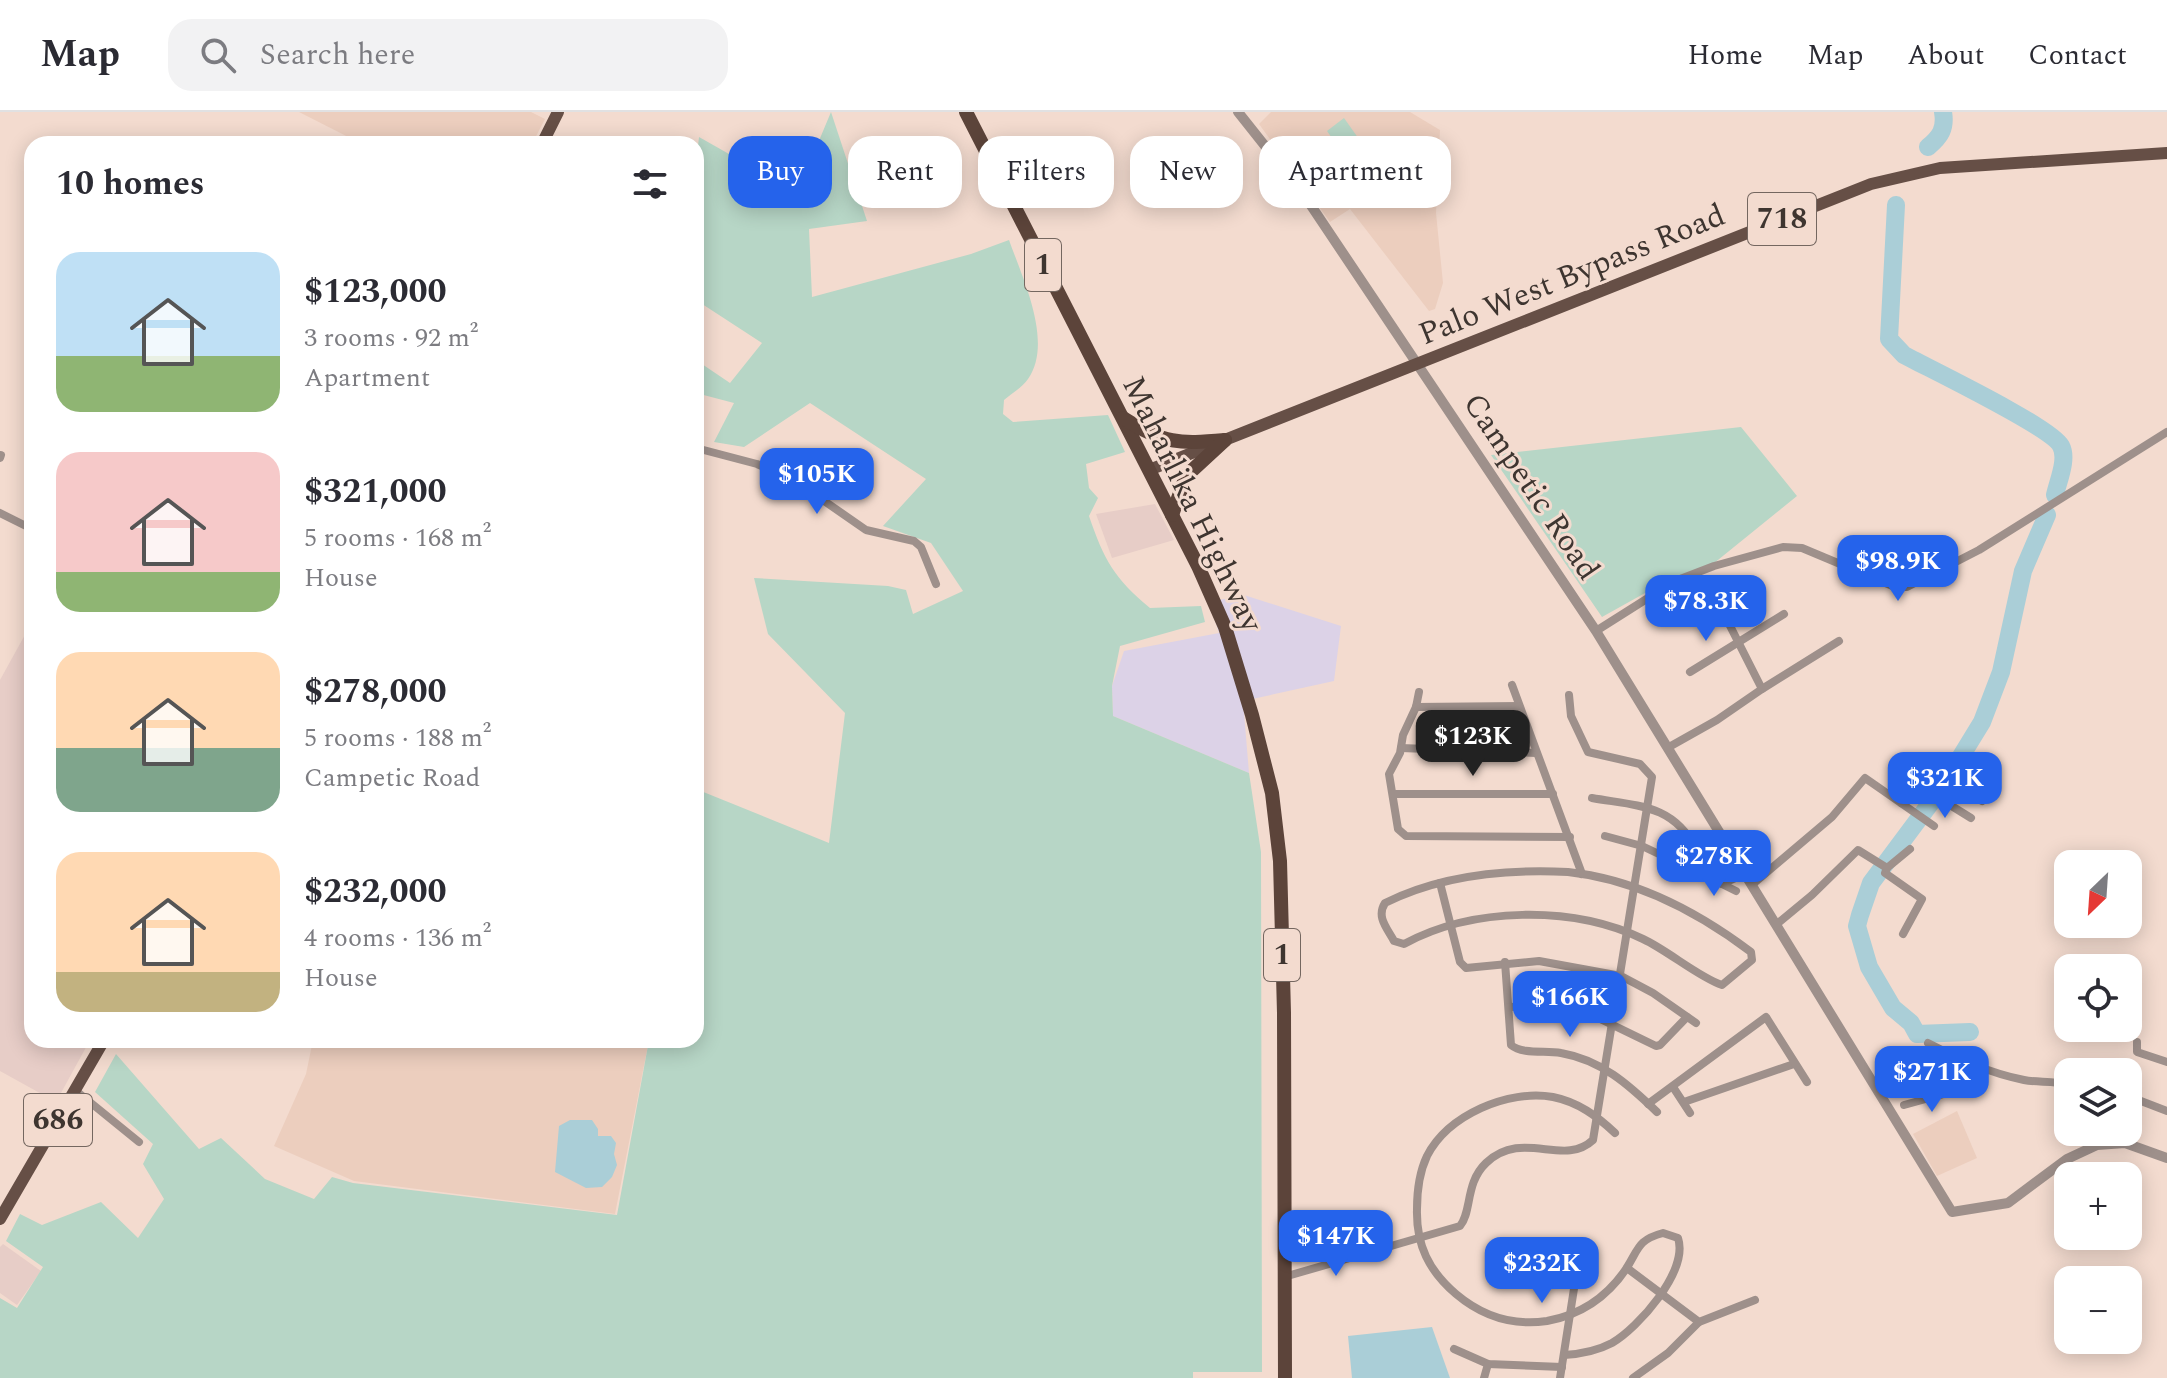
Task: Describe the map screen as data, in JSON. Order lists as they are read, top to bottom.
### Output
{
  "streets": {
    "highway": ["1", "Maharlika Highway"],
    "main road": ["718", "Palo West Bypass Road", "686"],
    "street": ["Campetic Road"]
  },
  "crossings": [
    ["Palo West Bypass Road", "Campetic Road"],
    ["Palo West Bypass Road", "Maharlika Highway"]
  ],
  "north": "bottom left",
  "page": {
    "header": "Map",
    "search": "Search here",
    "nav": [
      "Home",
      "Map",
      "About",
      "Contact"
    ],
    "chip": [
      "Buy",
      "Rent",
      "Filters",
      "New",
      "Apartment"
    ],
    "heading": "10 homes",
    "list": [
      {
        "name": "$123,000",
        "note": "3 rooms · 92 m² · Apartment"
      },
      {
        "name": "$321,000",
        "note": "5 rooms · 168 m² · House"
      },
      {
        "name": "$278,000",
        "note": "5 rooms · 188 m² · Campetic Road"
      },
      {
        "name": "$232,000",
        "note": "4 rooms · 136 m² · House"
      }
    ],
    "price": [
      "$105K",
      "$98.9K",
      "$78.3K",
      "$123K",
      "$321K",
      "$278K",
      "$166K",
      "$271K",
      "$147K",
      "$232K"
    ],
    "map_buttons": ["+", "−"]
  }
}
